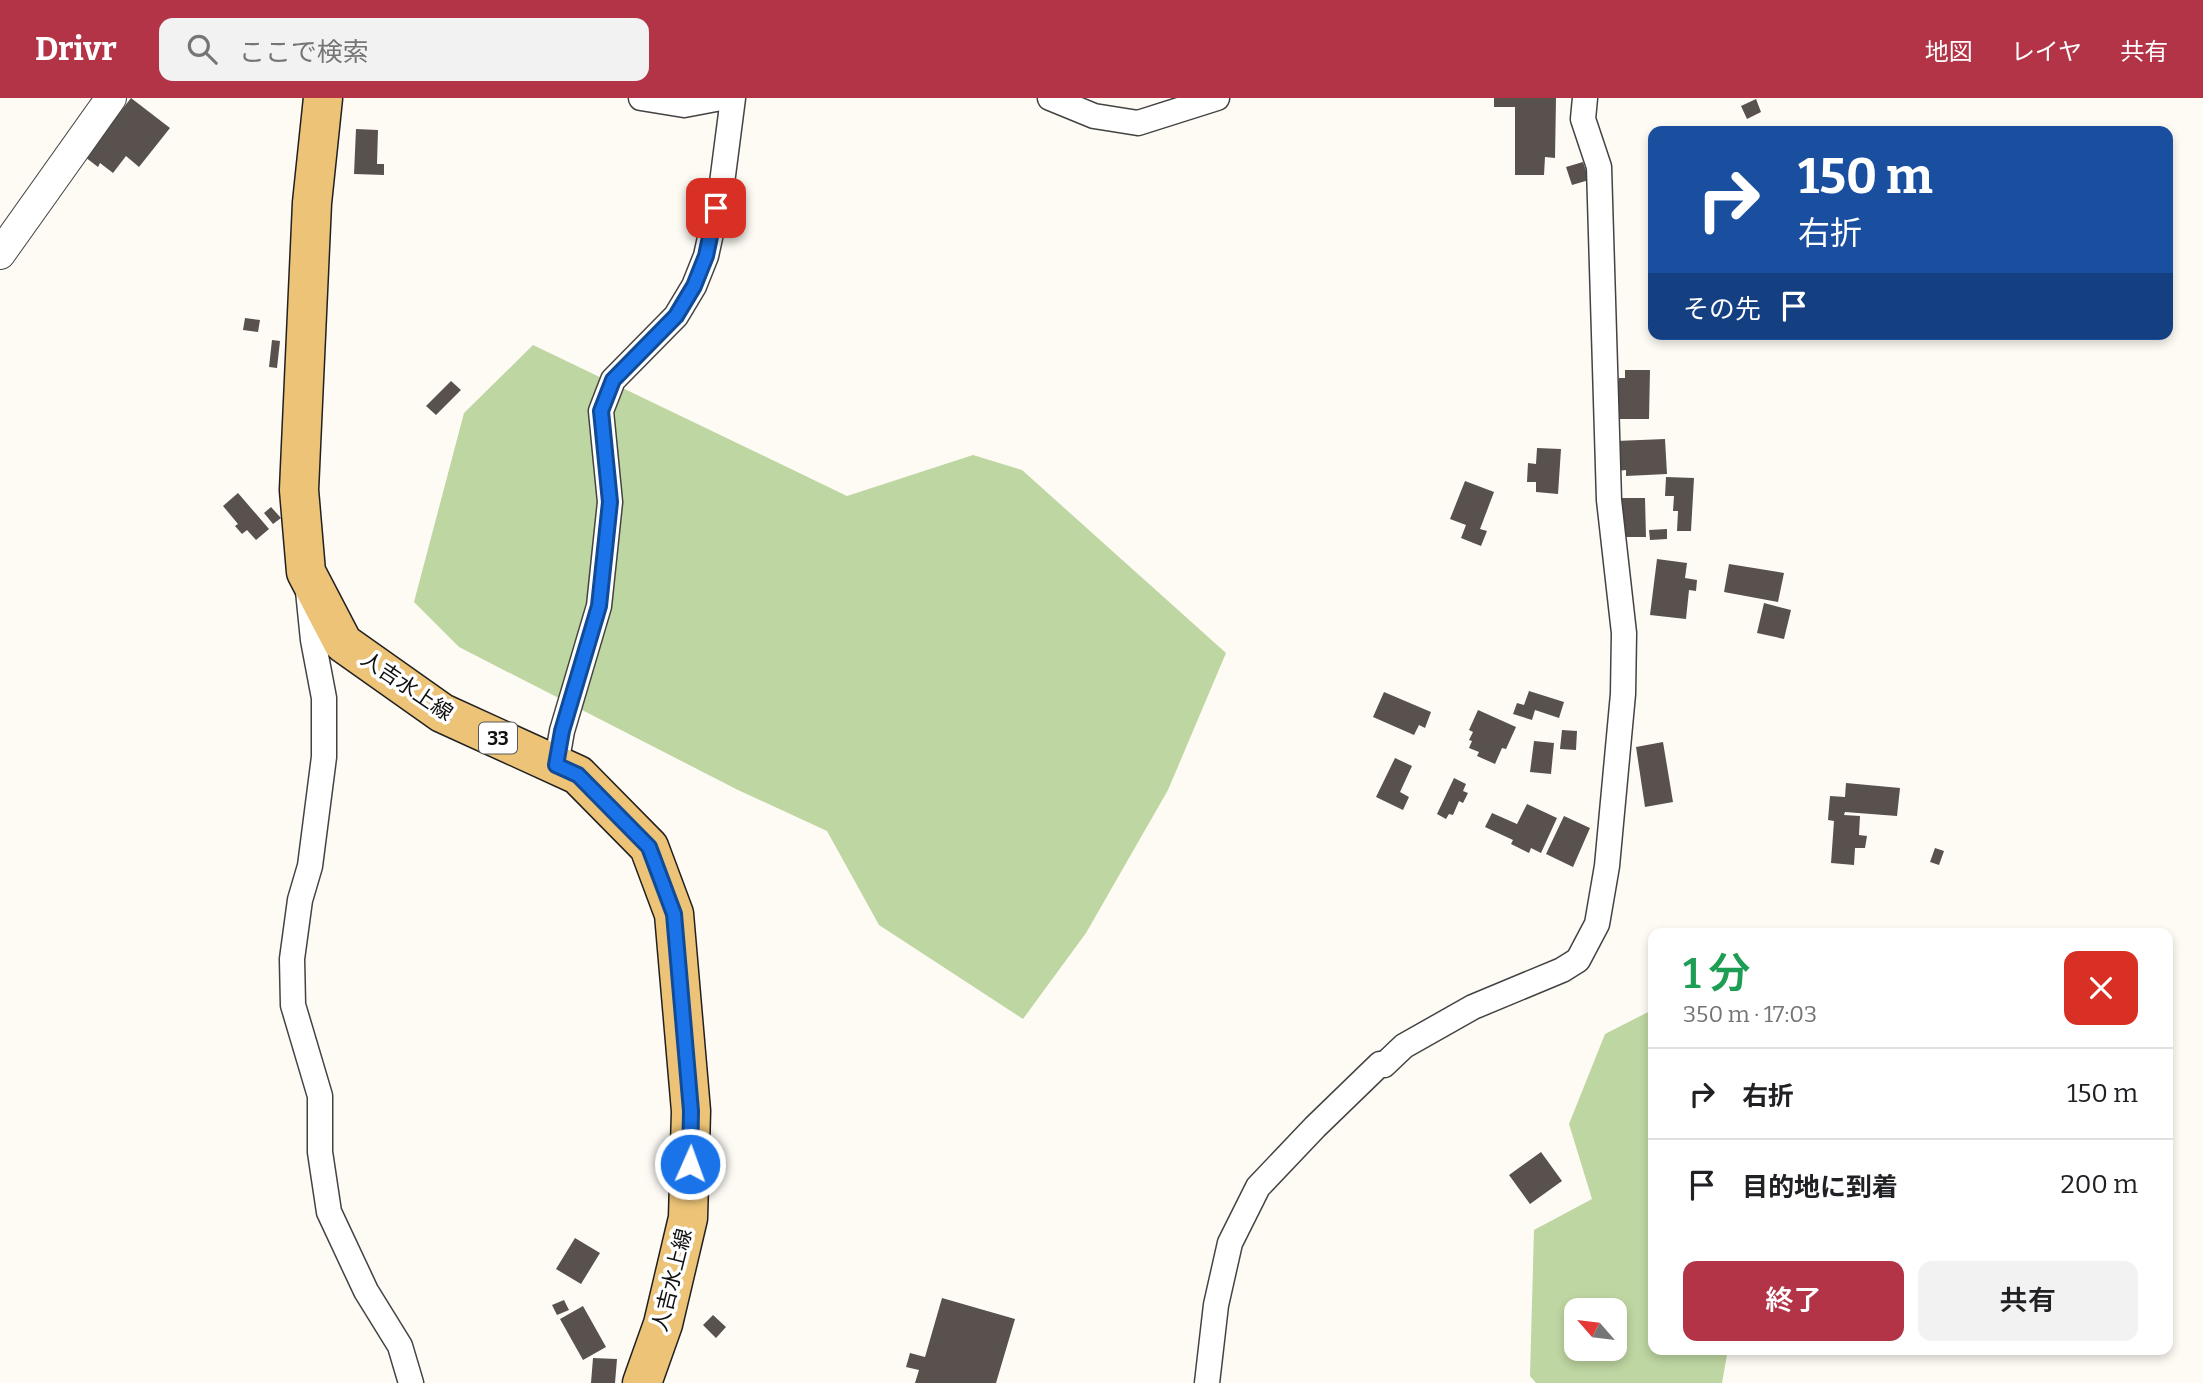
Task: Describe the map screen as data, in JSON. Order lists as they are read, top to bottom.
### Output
{
  "streets": {
    "main road": ["人吉水上線", "33"]
  },
  "north": "top left",
  "page": {
    "header": "Drivr",
    "search": "ここで検索",
    "nav": ["地図", "レイヤ", "共有"],
    "turn": ["150 m", "右折"],
    "then": "その先",
    "heading": ["1 分", "350 m · 17:03"],
    "list": [
      {
        "name": "右折",
        "value": "150 m"
      },
      {
        "name": "目的地に到着",
        "value": "200 m"
      }
    ],
    "buttons": ["終了", "共有"]
  }
}
